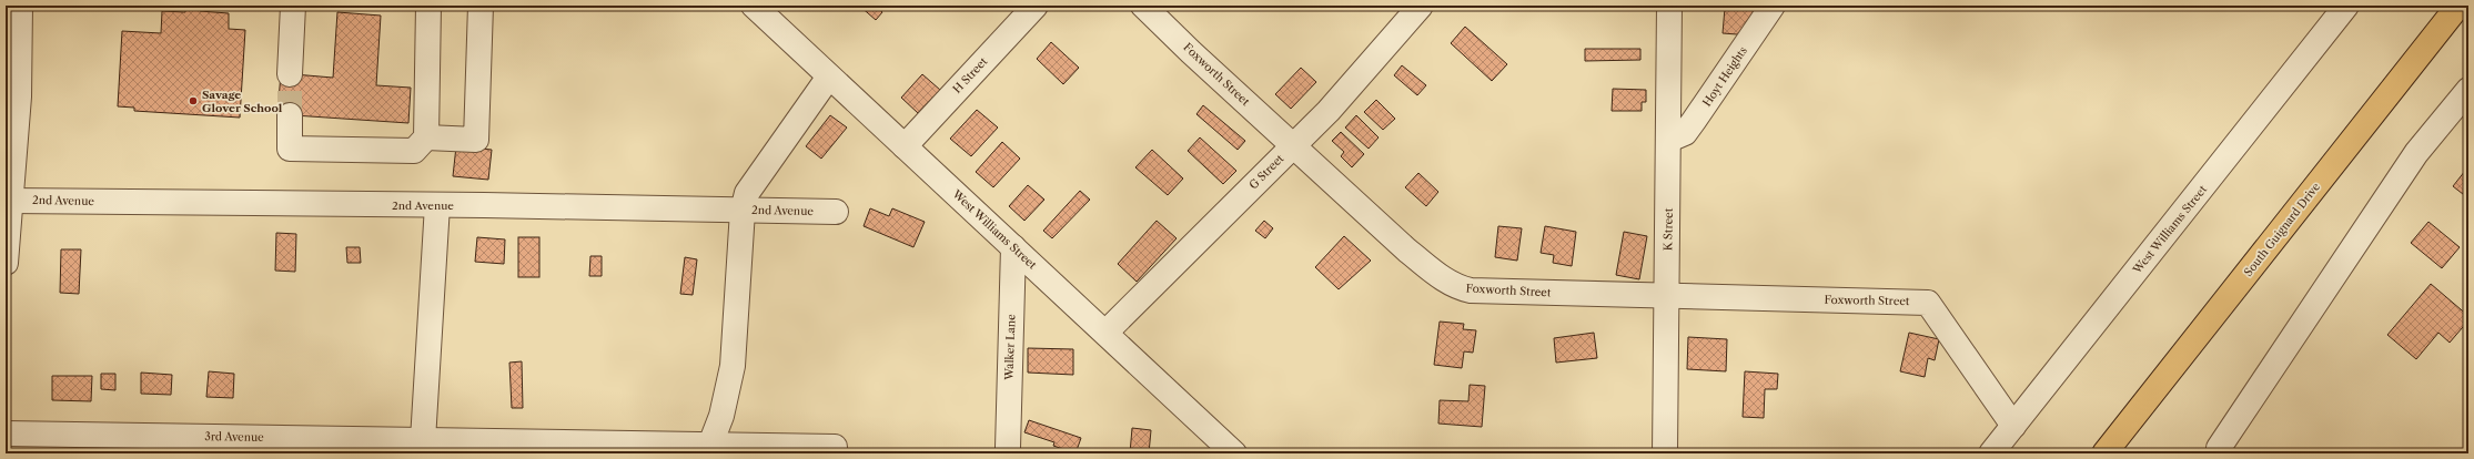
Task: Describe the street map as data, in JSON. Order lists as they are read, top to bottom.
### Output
{
  "streets": {
    "highway": ["South Guignard Drive"],
    "street": [
      "Foxworth Street",
      "H Street",
      "Hoyt Heights",
      "G Street",
      "2nd Avenue",
      "West Williams Street",
      "K Street",
      "Walker Lane",
      "3rd Avenue"
    ]
  },
  "crossings": [
    ["Foxworth Street", "G Street"],
    ["Foxworth Street", "West Williams Street"],
    ["Foxworth Street", "K Street"],
    ["H Street", "West Williams Street"],
    ["Hoyt Heights", "K Street"],
    ["G Street", "West Williams Street"],
    ["West Williams Street", "Walker Lane"]
  ],
  "places": ["Savage Glover School"]
}
